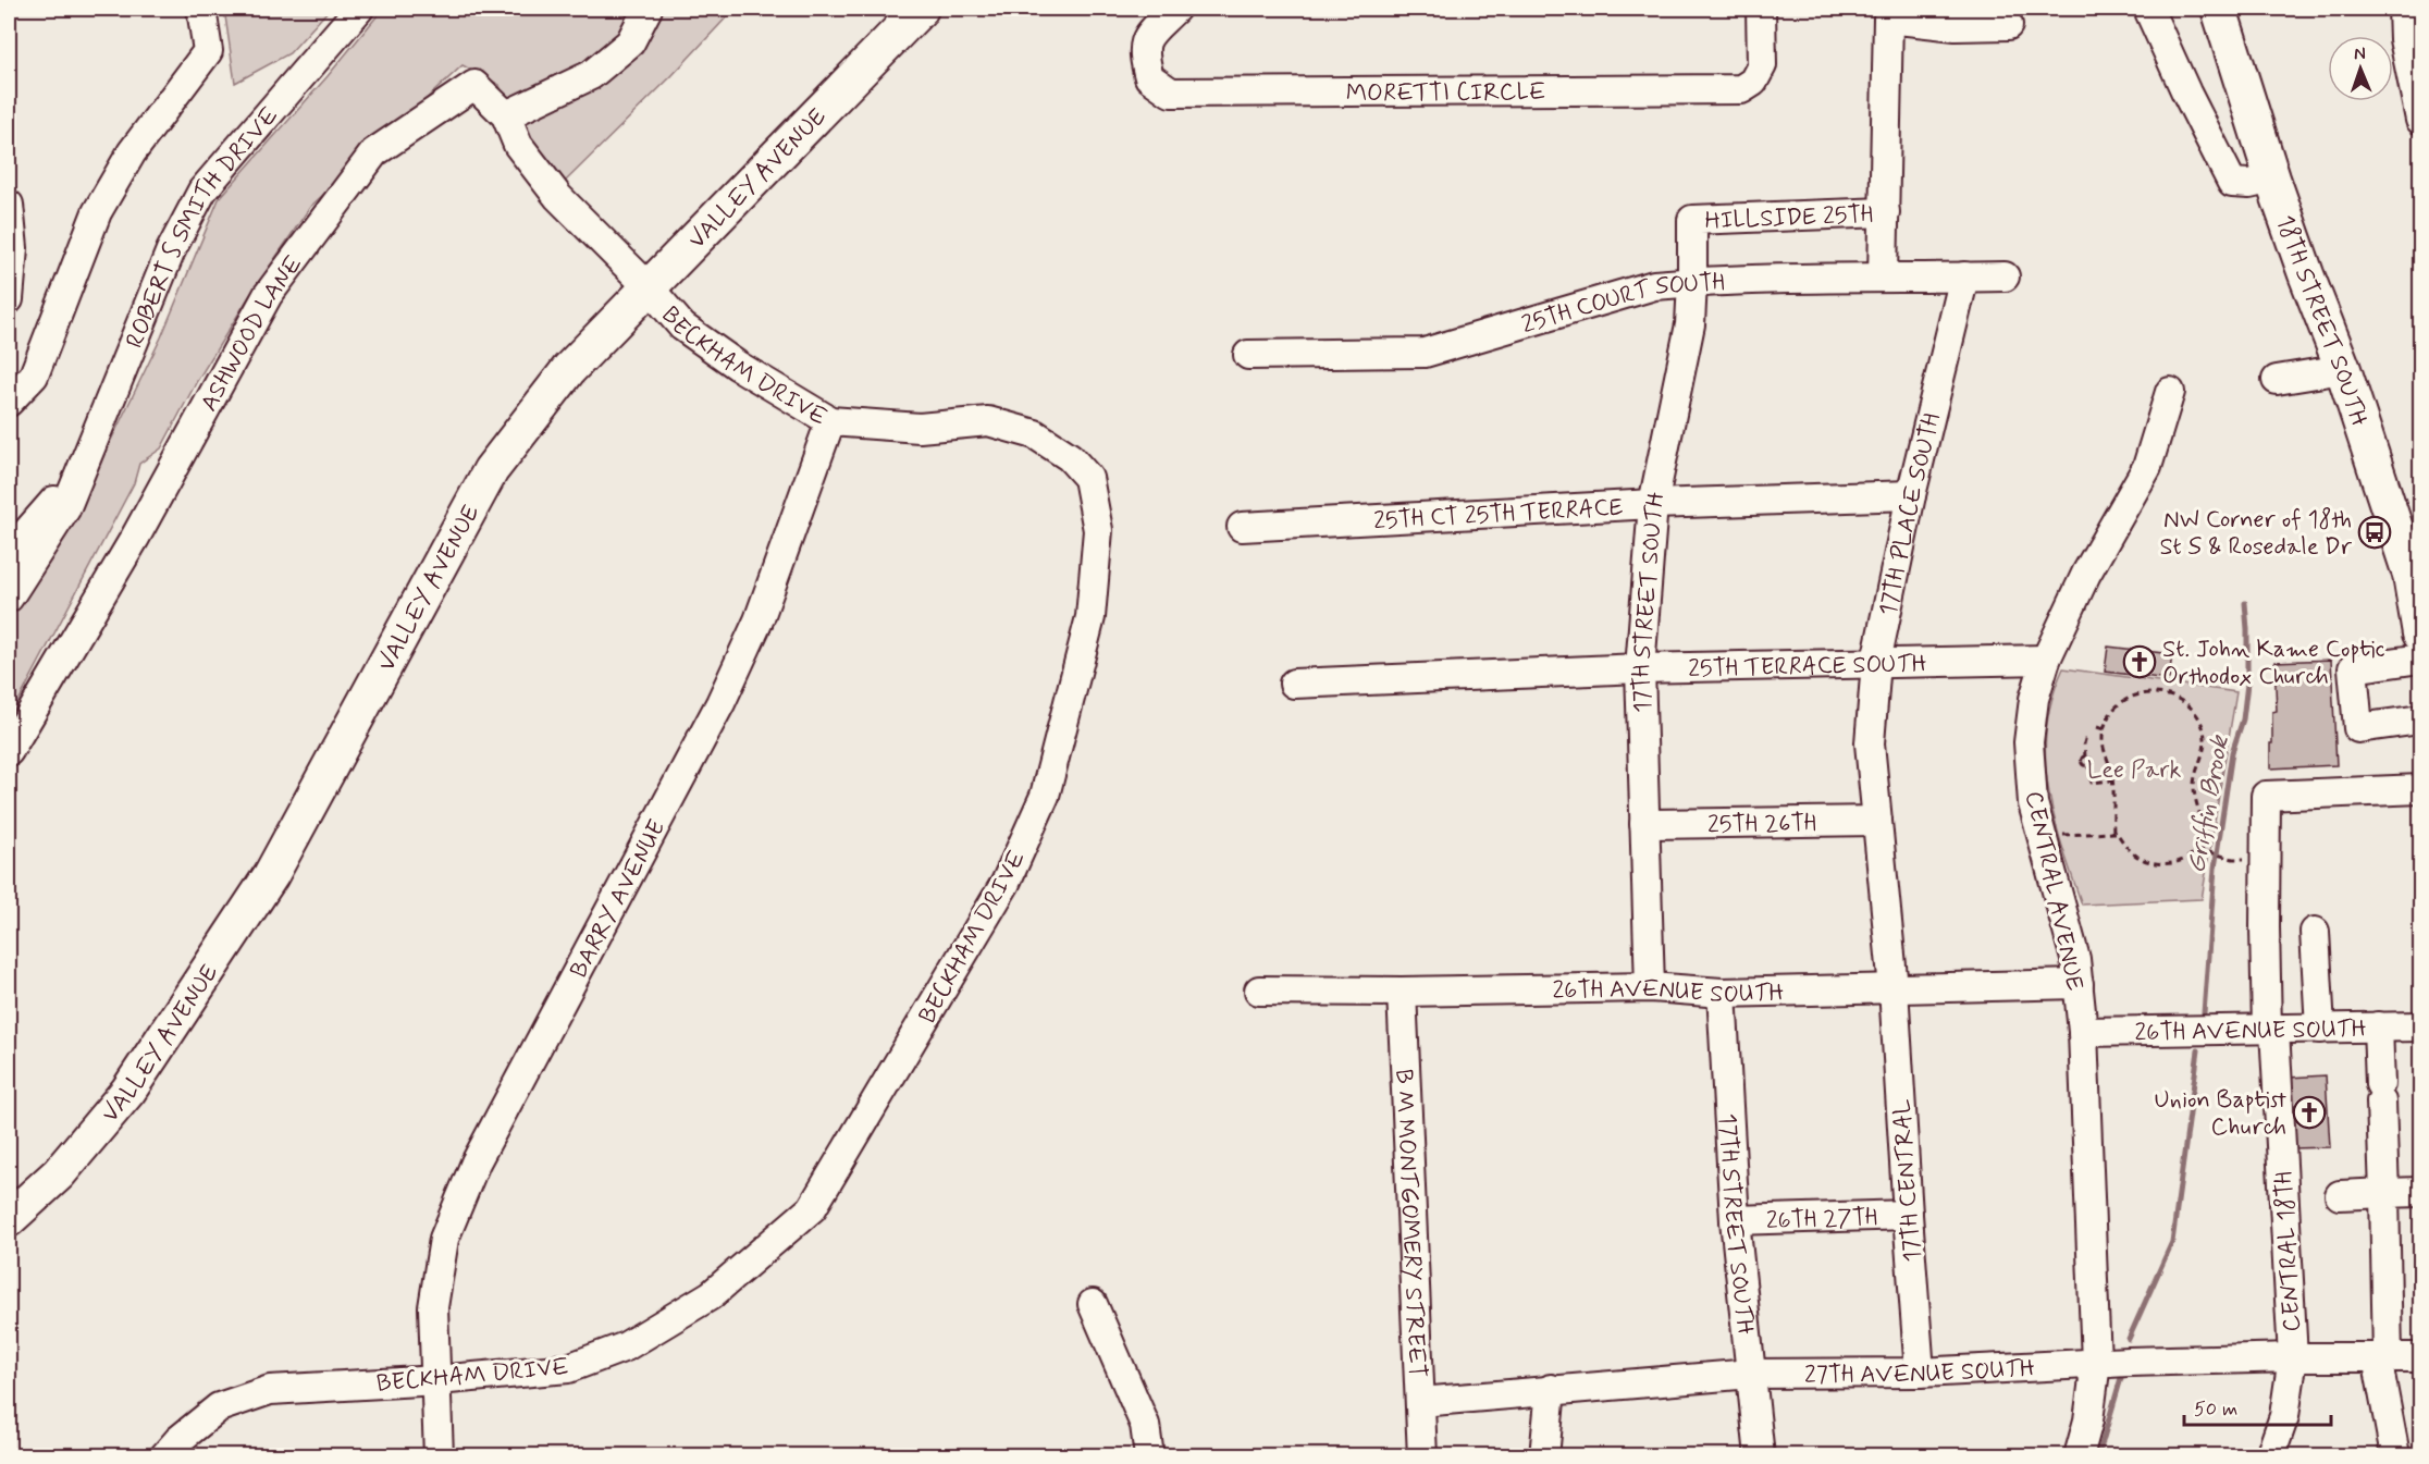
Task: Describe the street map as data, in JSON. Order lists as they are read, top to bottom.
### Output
{
  "streets": {
    "main road": ["VALLEY AVENUE", "18TH STREET SOUTH"],
    "street": [
      "MORETTI CIRCLE",
      "HILLSIDE 25TH",
      "ROBERT S SMITH DRIVE",
      "25TH COURT SOUTH",
      "ASHWOOD LANE",
      "BECKHAM DRIVE",
      "25TH CT 25TH TERRACE",
      "17TH PLACE SOUTH",
      "17TH STREET SOUTH",
      "25TH TERRACE SOUTH",
      "25TH 26TH",
      "CENTRAL AVENUE",
      "BARRY AVENUE",
      "26TH AVENUE SOUTH",
      "17TH CENTRAL",
      "26TH 27TH",
      "B M MONTGOMERY STREET",
      "CENTRAL 18TH",
      "27TH AVENUE SOUTH"
    ]
  },
  "crossings": [
    ["VALLEY AVENUE", "BECKHAM DRIVE"],
    ["HILLSIDE 25TH", "17TH STREET SOUTH"],
    ["25TH COURT SOUTH", "17TH PLACE SOUTH"],
    ["25TH COURT SOUTH", "17TH STREET SOUTH"],
    ["ASHWOOD LANE", "BECKHAM DRIVE"],
    ["BECKHAM DRIVE", "BARRY AVENUE"],
    ["25TH CT 25TH TERRACE", "17TH PLACE SOUTH"],
    ["25TH CT 25TH TERRACE", "17TH STREET SOUTH"],
    ["17TH PLACE SOUTH", "25TH TERRACE SOUTH"],
    ["17TH PLACE SOUTH", "25TH 26TH"],
    ["17TH PLACE SOUTH", "26TH AVENUE SOUTH"],
    ["17TH PLACE SOUTH", "17TH CENTRAL"],
    ["17TH STREET SOUTH", "25TH TERRACE SOUTH"],
    ["17TH STREET SOUTH", "25TH 26TH"],
    ["17TH STREET SOUTH", "26TH AVENUE SOUTH"],
    ["17TH STREET SOUTH", "26TH 27TH"],
    ["17TH STREET SOUTH", "27TH AVENUE SOUTH"],
    ["25TH TERRACE SOUTH", "CENTRAL AVENUE"],
    ["CENTRAL AVENUE", "26TH AVENUE SOUTH"],
    ["CENTRAL AVENUE", "27TH AVENUE SOUTH"],
    ["26TH AVENUE SOUTH", "17TH CENTRAL"],
    ["26TH AVENUE SOUTH", "B M MONTGOMERY STREET"],
    ["26TH AVENUE SOUTH", "CENTRAL 18TH"],
    ["17TH CENTRAL", "26TH 27TH"],
    ["17TH CENTRAL", "27TH AVENUE SOUTH"],
    ["B M MONTGOMERY STREET", "27TH AVENUE SOUTH"],
    ["CENTRAL 18TH", "27TH AVENUE SOUTH"]
  ],
  "water": ["Griffin Brook"],
  "parks": ["Lee Park"],
  "places": {
    "bus stop": ["NW Corner of 18th St S & Rosedale Dr"],
    "church": ["St. John Kame Coptic Orthodox Church", "Union Baptist Church"]
  },
  "scale_bar": "50 m",
  "north": "top"
}
